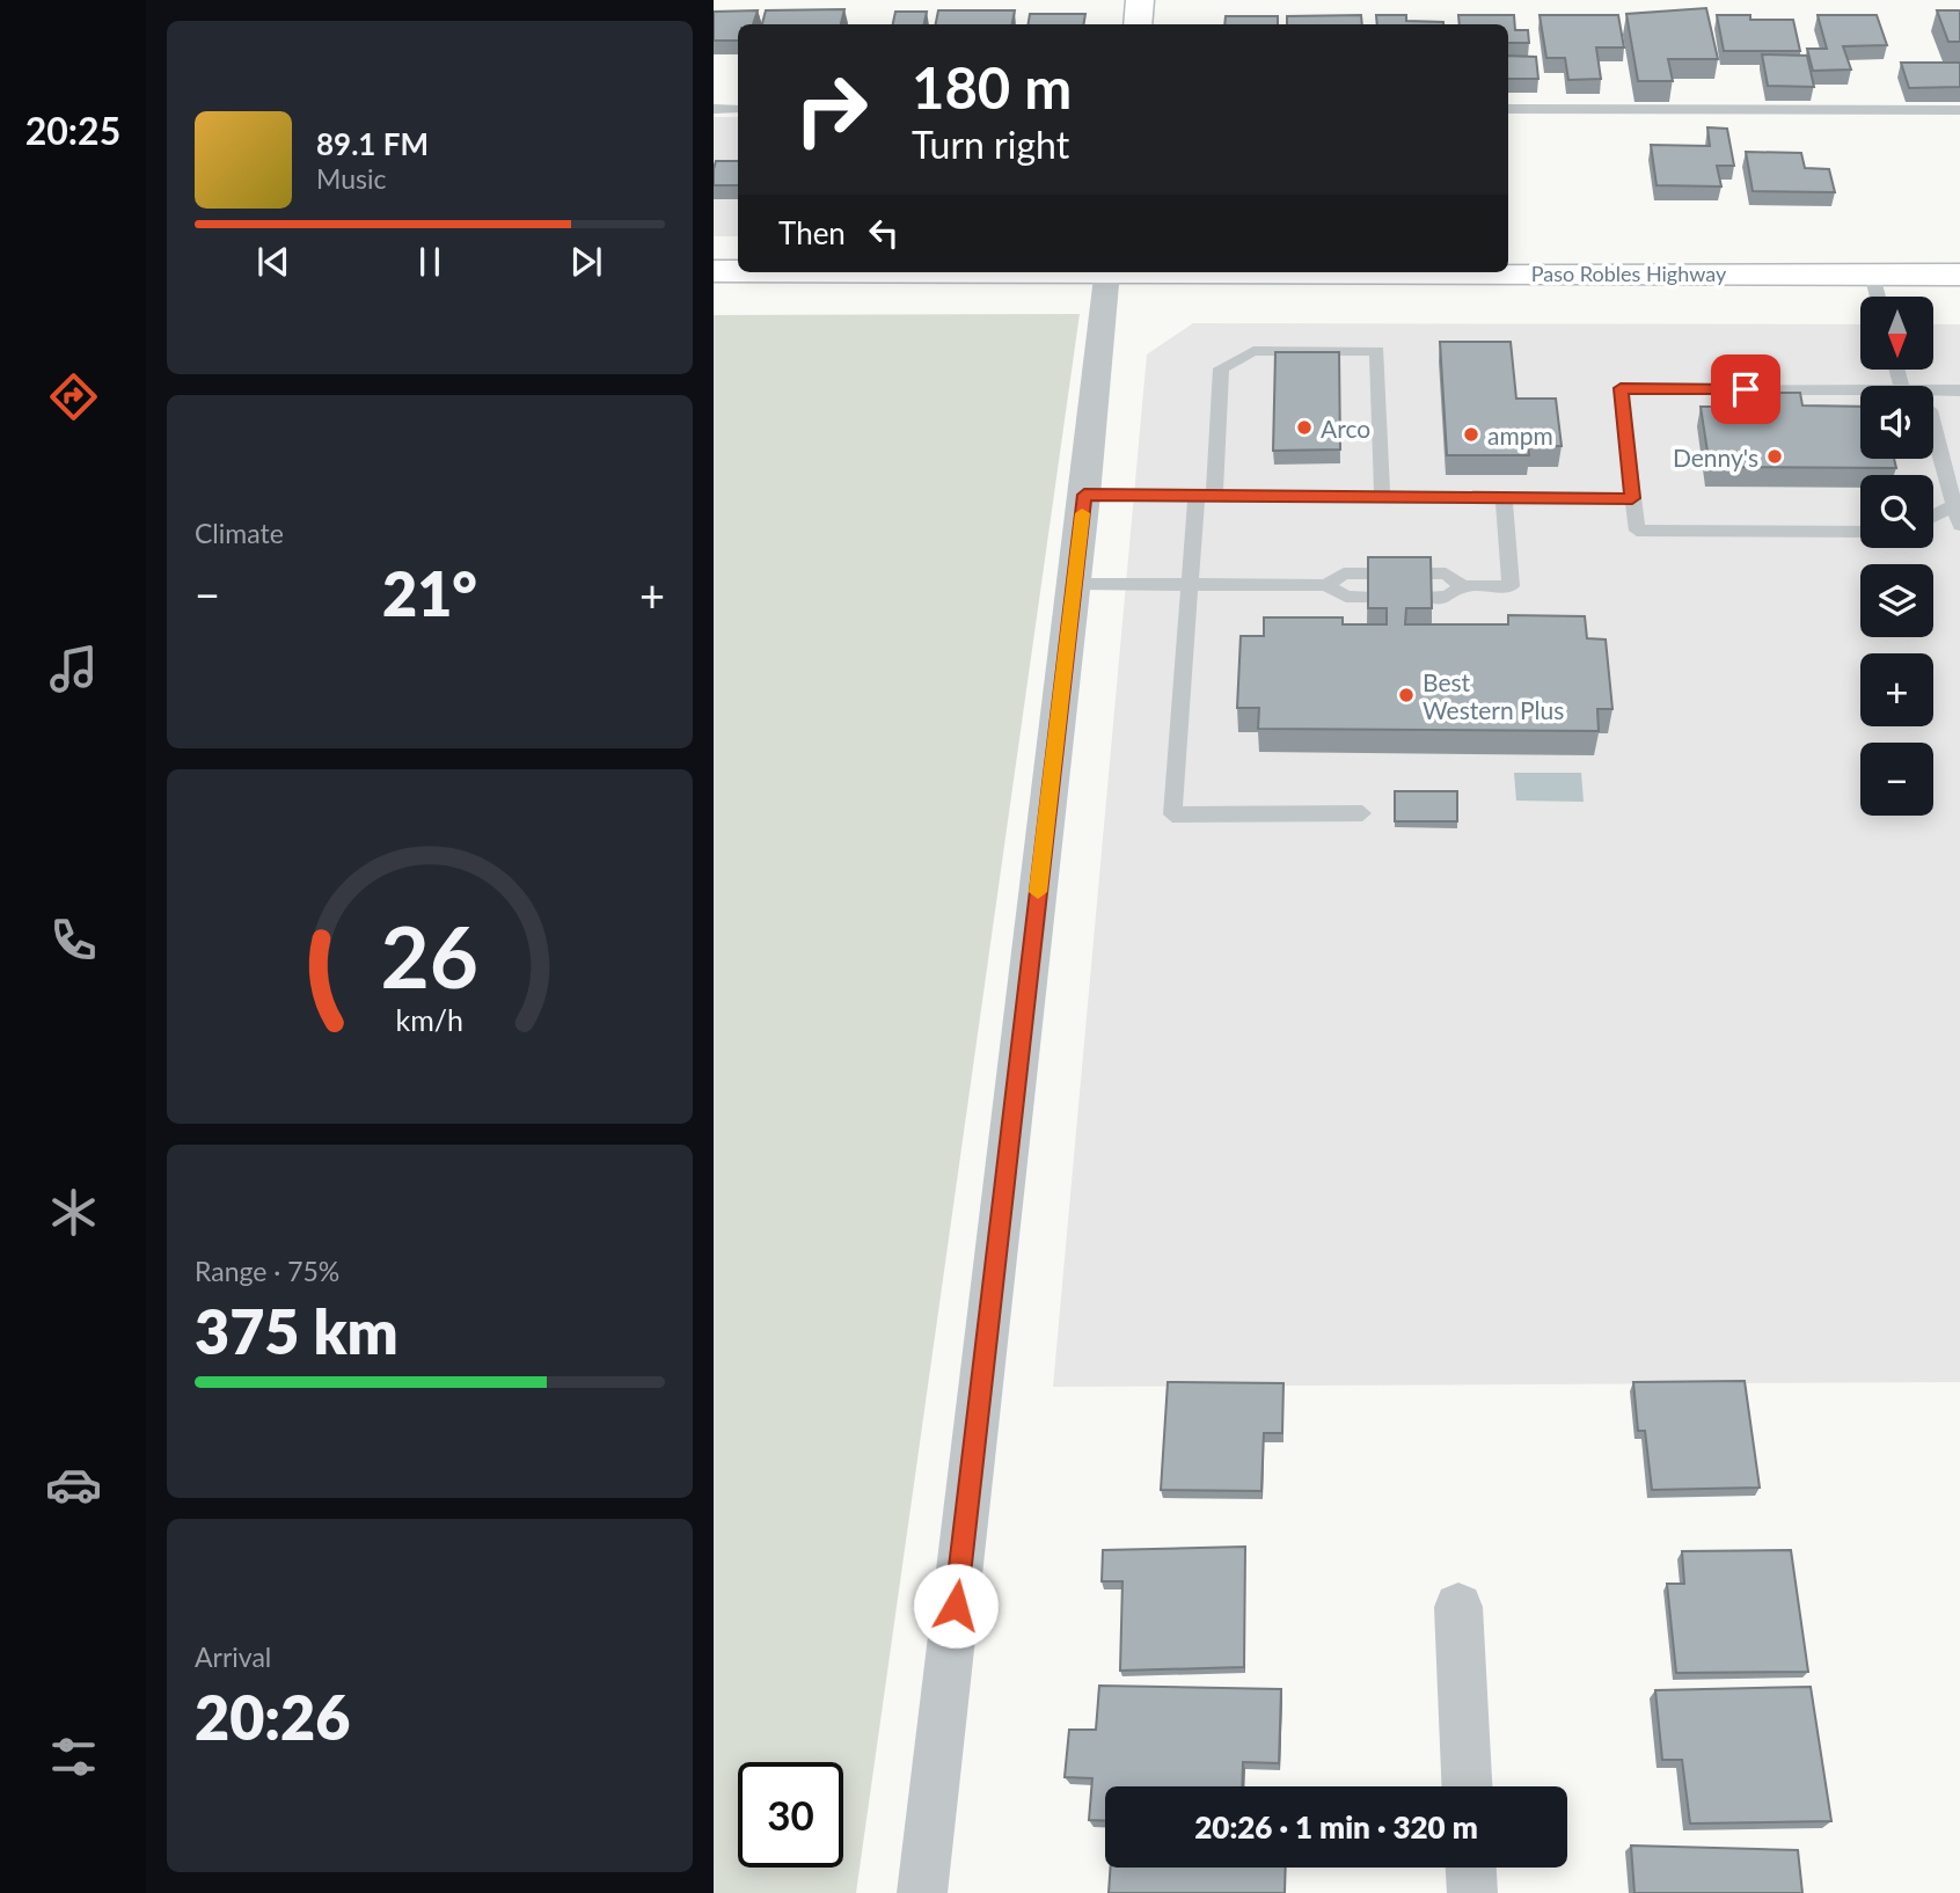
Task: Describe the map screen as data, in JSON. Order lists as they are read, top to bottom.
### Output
{
  "streets": {
    "main road": ["Paso Robles Highway"]
  },
  "places": [
    "Arco",
    "ampm",
    "Denny's",
    "Best Western Plus"
  ],
  "north": "bottom",
  "page": {
    "tabs": "20:25",
    "turn": ["180 m", "Turn right"],
    "song": ["89.1 FM", "Music"],
    "then": "Then",
    "map_buttons": ["+", "−"],
    "tile": [
      "Climate",
      ["Range · 75%", "375 km"],
      ["Arrival", "20:26"]
    ],
    "heat": ["−", "21°", "+"],
    "limit": "30",
    "trip": "20:26 · 1 min · 320 m",
    "gauge": ["26", "km/h"]
  }
}
